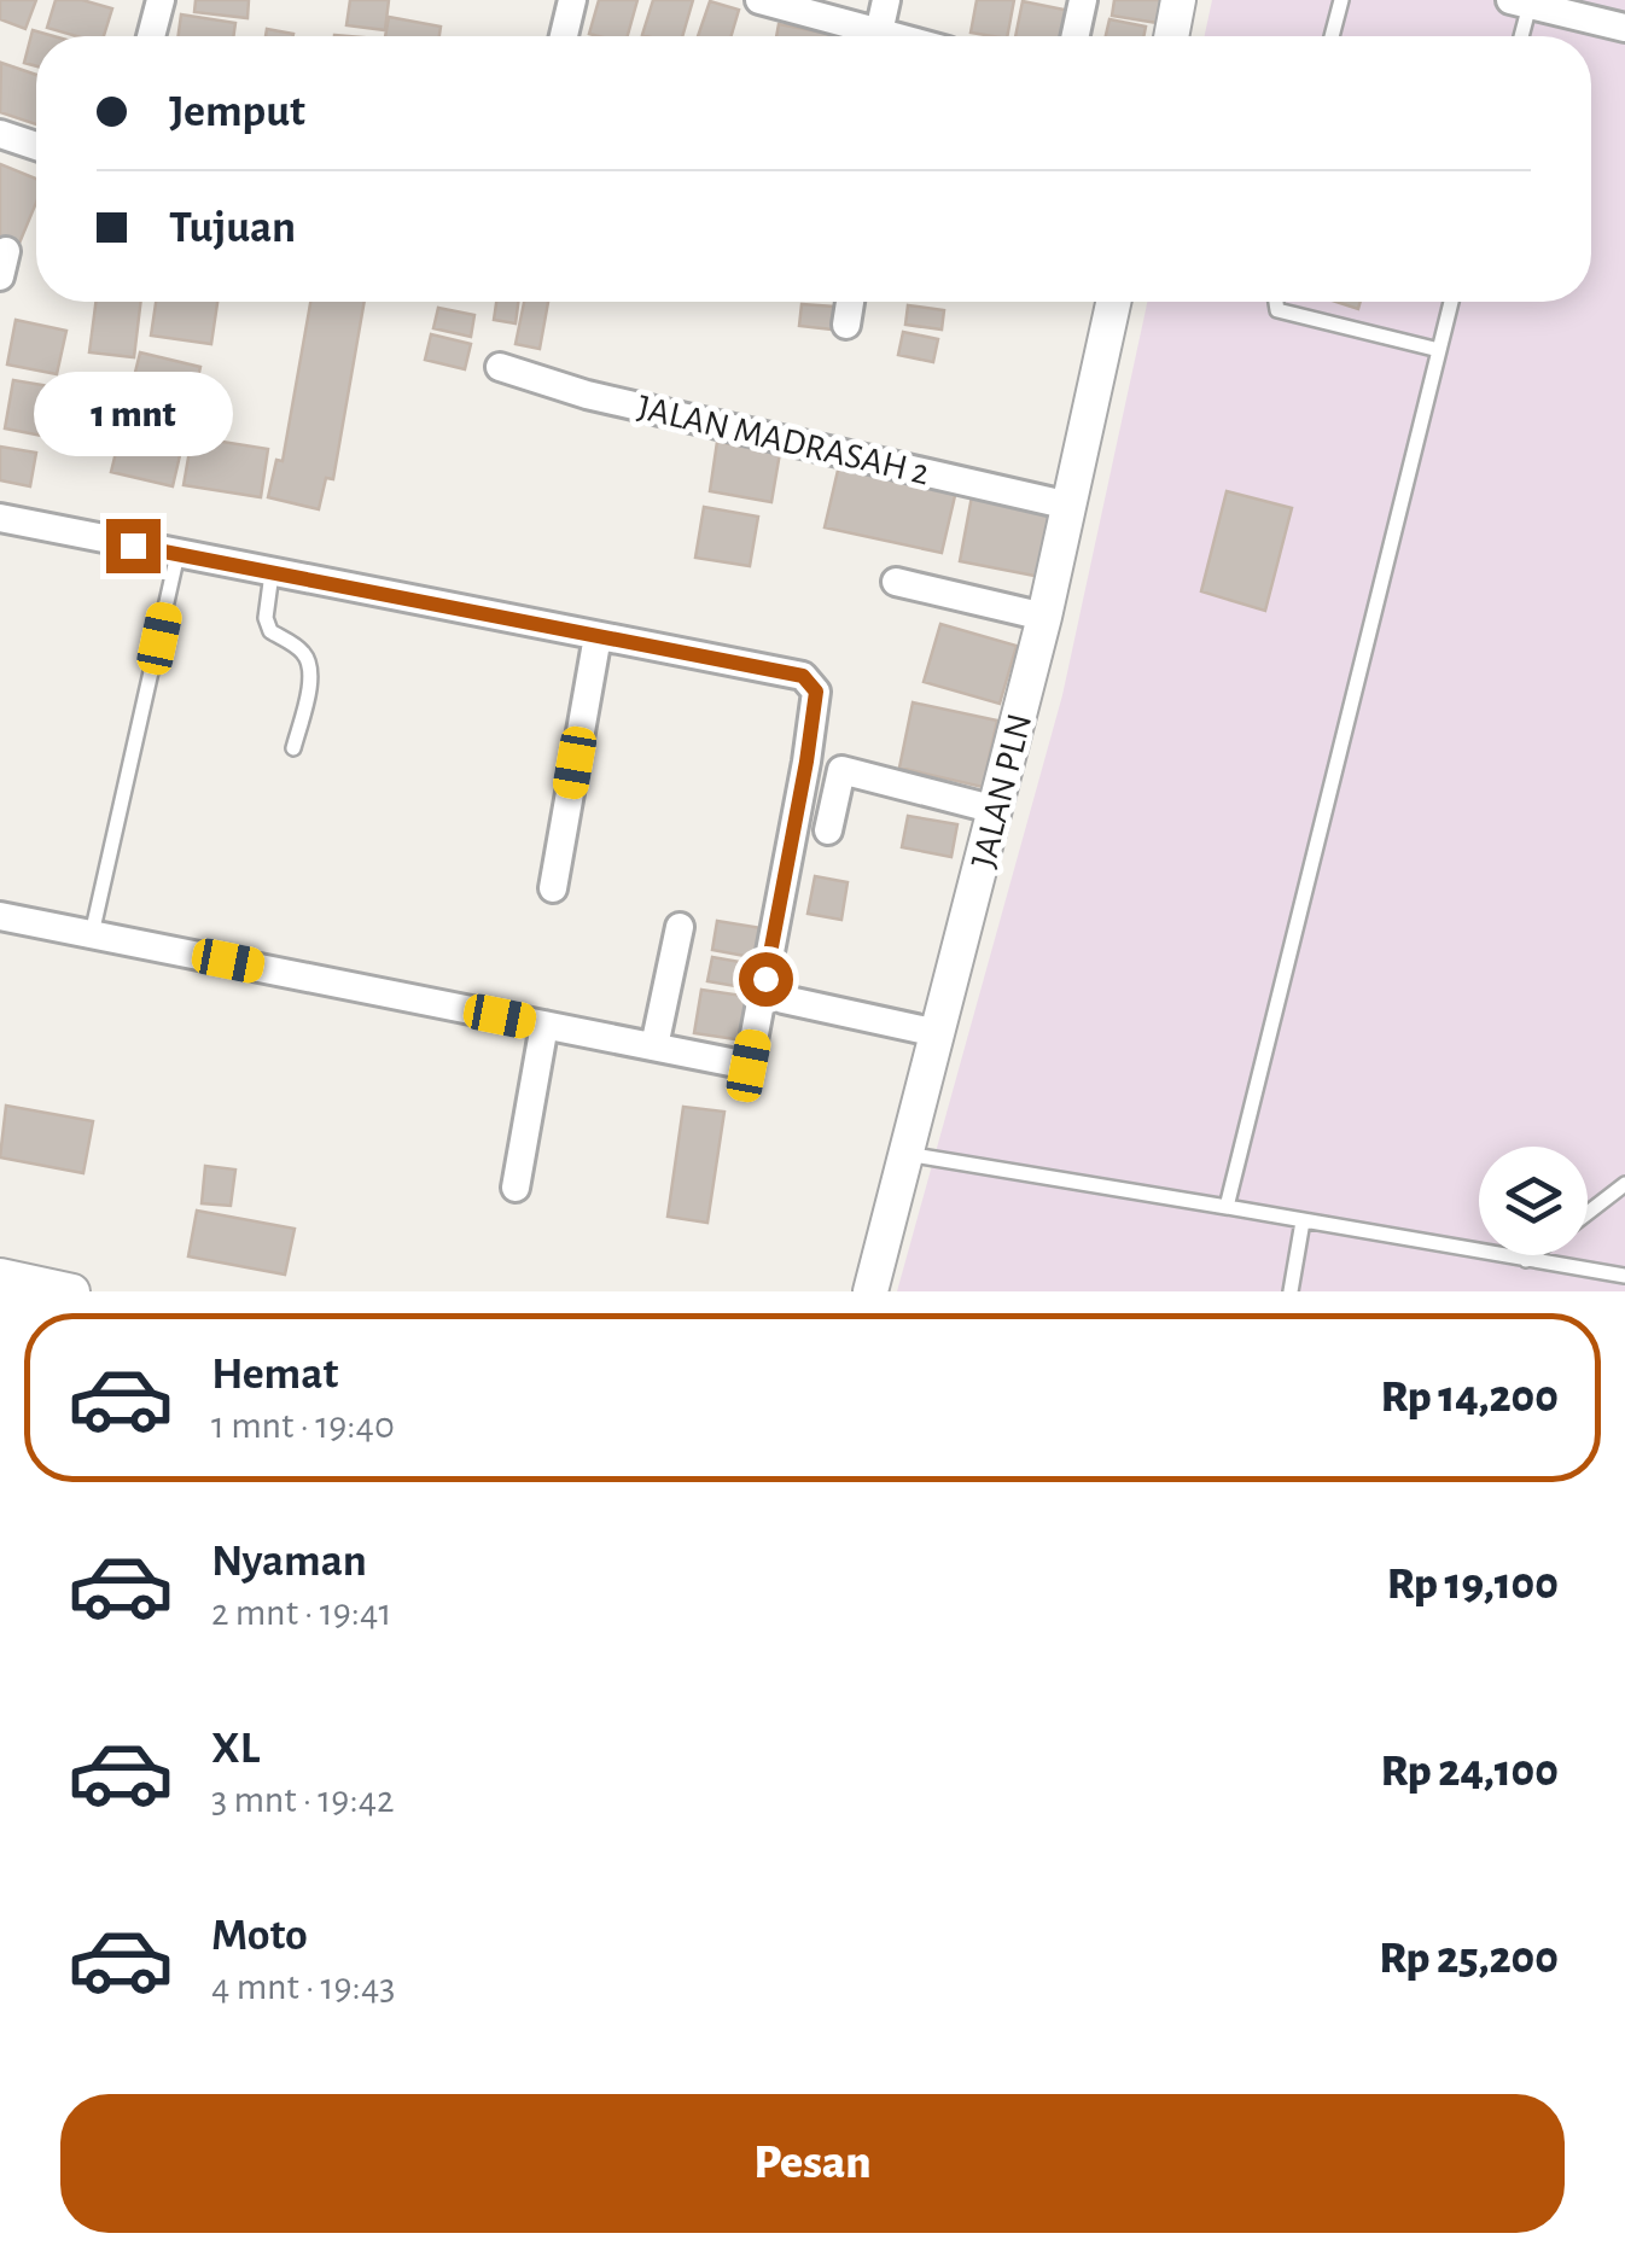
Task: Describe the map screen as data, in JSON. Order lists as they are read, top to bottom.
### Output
{
  "streets": {
    "street": ["JALAN MADRASAH 2", "JALAN PLN"]
  },
  "crossings": [
    ["JALAN MADRASAH 2", "JALAN PLN"]
  ],
  "page": {
    "banner": ["Jemput", "Tujuan"],
    "bubble": "1 mnt",
    "list": [
      {
        "name": "Hemat",
        "note": "1 mnt · 19:40",
        "value": "Rp 14,200"
      },
      {
        "name": "Nyaman",
        "note": "2 mnt · 19:41",
        "value": "Rp 19,100"
      },
      {
        "name": "XL",
        "note": "3 mnt · 19:42",
        "value": "Rp 24,100"
      },
      {
        "name": "Moto",
        "note": "4 mnt · 19:43",
        "value": "Rp 25,200"
      }
    ],
    "buttons": "Pesan"
  }
}
